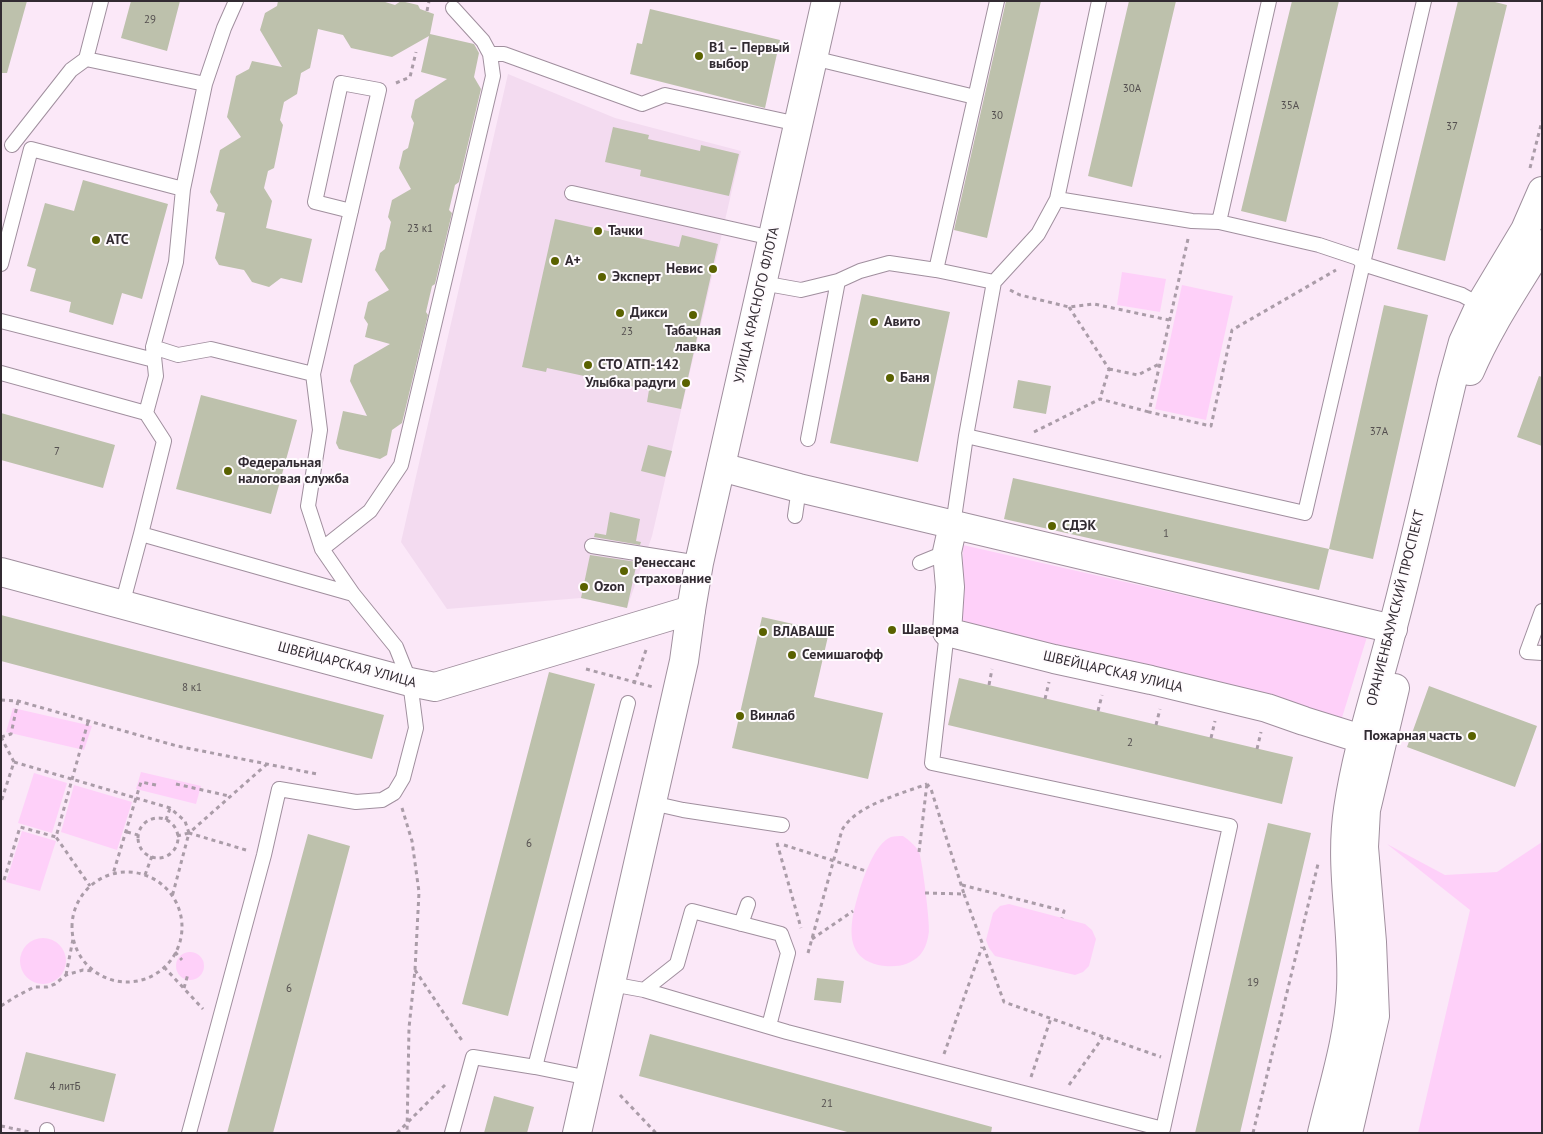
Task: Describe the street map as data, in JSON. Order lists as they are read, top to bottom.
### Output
{
  "streets": {
    "street": ["УЛИЦА КРАСНОГО ФЛОТА", "ОРАНИЕНБАУМСКИЙ ПРОСПЕКТ", "ШВЕЙЦАРСКАЯ УЛИЦА"]
  },
  "crossings": [
    ["УЛИЦА КРАСНОГО ФЛОТА", "ШВЕЙЦАРСКАЯ УЛИЦА"],
    ["ОРАНИЕНБАУМСКИЙ ПРОСПЕКТ", "ШВЕЙЦАРСКАЯ УЛИЦА"]
  ],
  "places": [
    "В1 – Первый выбор",
    "Тачки",
    "АТС",
    "А+",
    "Невис",
    "Эксперт",
    "Дикси",
    "Табачная лавка",
    "Авито",
    "СТО АТП-142",
    "Баня",
    "Улыбка радуги",
    "Федеральная налоговая служба",
    "СДЭК",
    "Ренессанс страхование",
    "Ozon",
    "Шаверма",
    "ВЛАВАШЕ",
    "Семишагофф",
    "Винлаб",
    "Пожарная часть"
  ],
  "house_numbers": [
    "29",
    "30А",
    "35А",
    "30",
    "37",
    "23 к1",
    "23",
    "37А",
    "7",
    "1",
    "8 к1",
    "2",
    "6",
    "19",
    "6",
    "4 литБ",
    "21"
  ]
}
